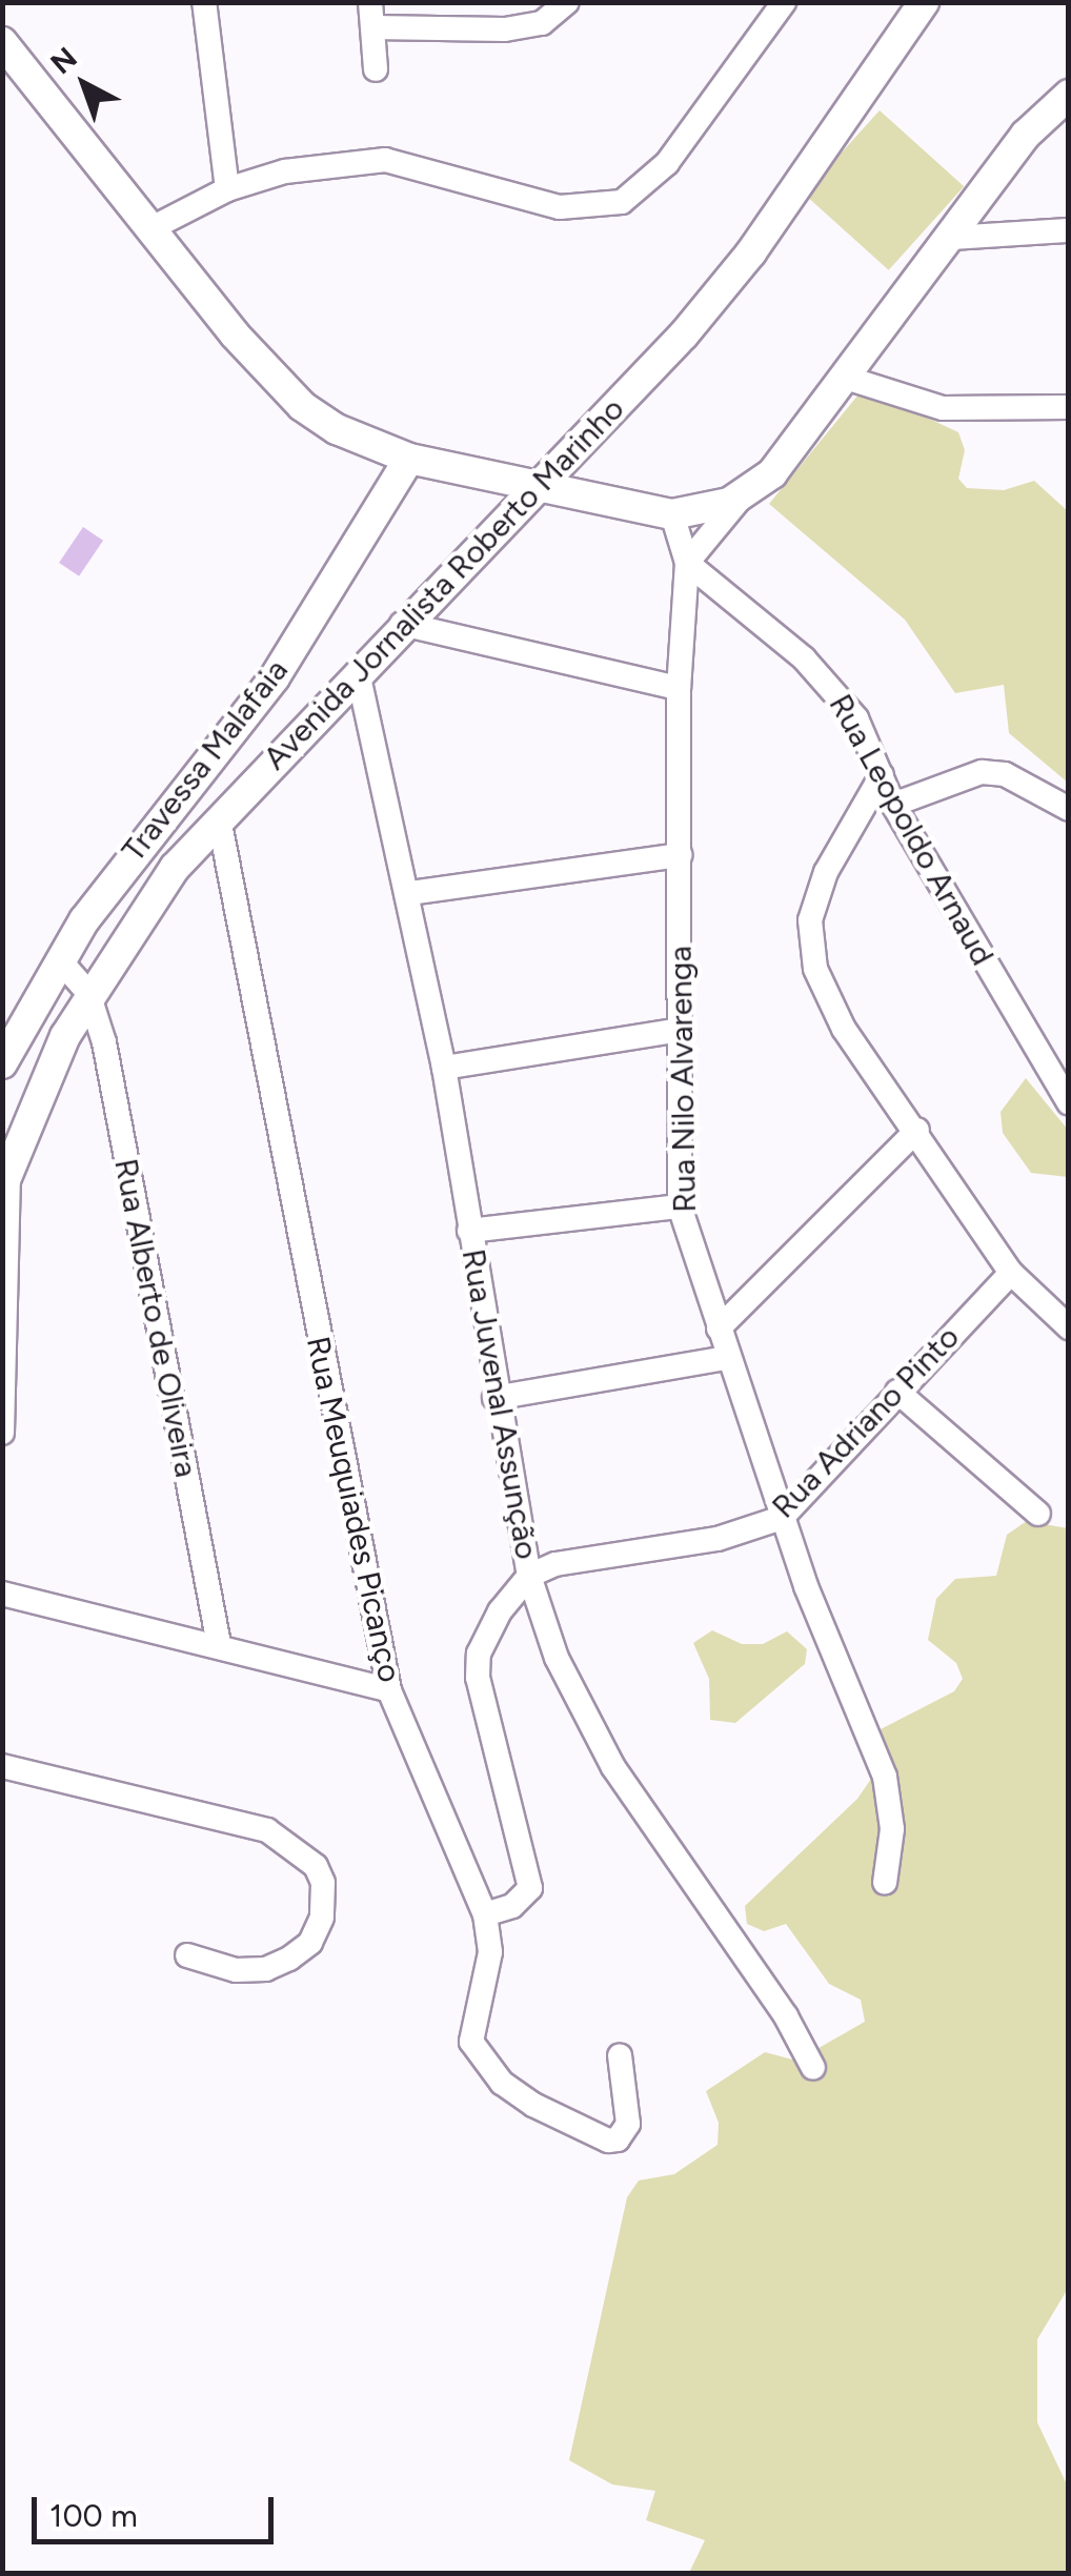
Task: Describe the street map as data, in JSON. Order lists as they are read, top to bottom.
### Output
{
  "streets": {
    "main road": ["Avenida Jornalista Roberto Marinho", "Travessa Malafaia"],
    "street": [
      "Rua Leopoldo Arnaud",
      "Rua Nilo Alvarenga",
      "Rua Alberto de Oliveira",
      "Rua Juvenal Assunção",
      "Rua Adriano Pinto",
      "Rua Meuquiades Picanço"
    ]
  },
  "crossings": [
    ["Avenida Jornalista Roberto Marinho", "Rua Alberto de Oliveira"],
    ["Avenida Jornalista Roberto Marinho", "Rua Juvenal Assunção"],
    ["Avenida Jornalista Roberto Marinho", "Rua Meuquiades Picanço"],
    ["Rua Leopoldo Arnaud", "Rua Nilo Alvarenga"],
    ["Rua Nilo Alvarenga", "Rua Adriano Pinto"],
    ["Rua Juvenal Assunção", "Rua Adriano Pinto"]
  ],
  "scale_bar": "100 m",
  "north": "top left"
}
